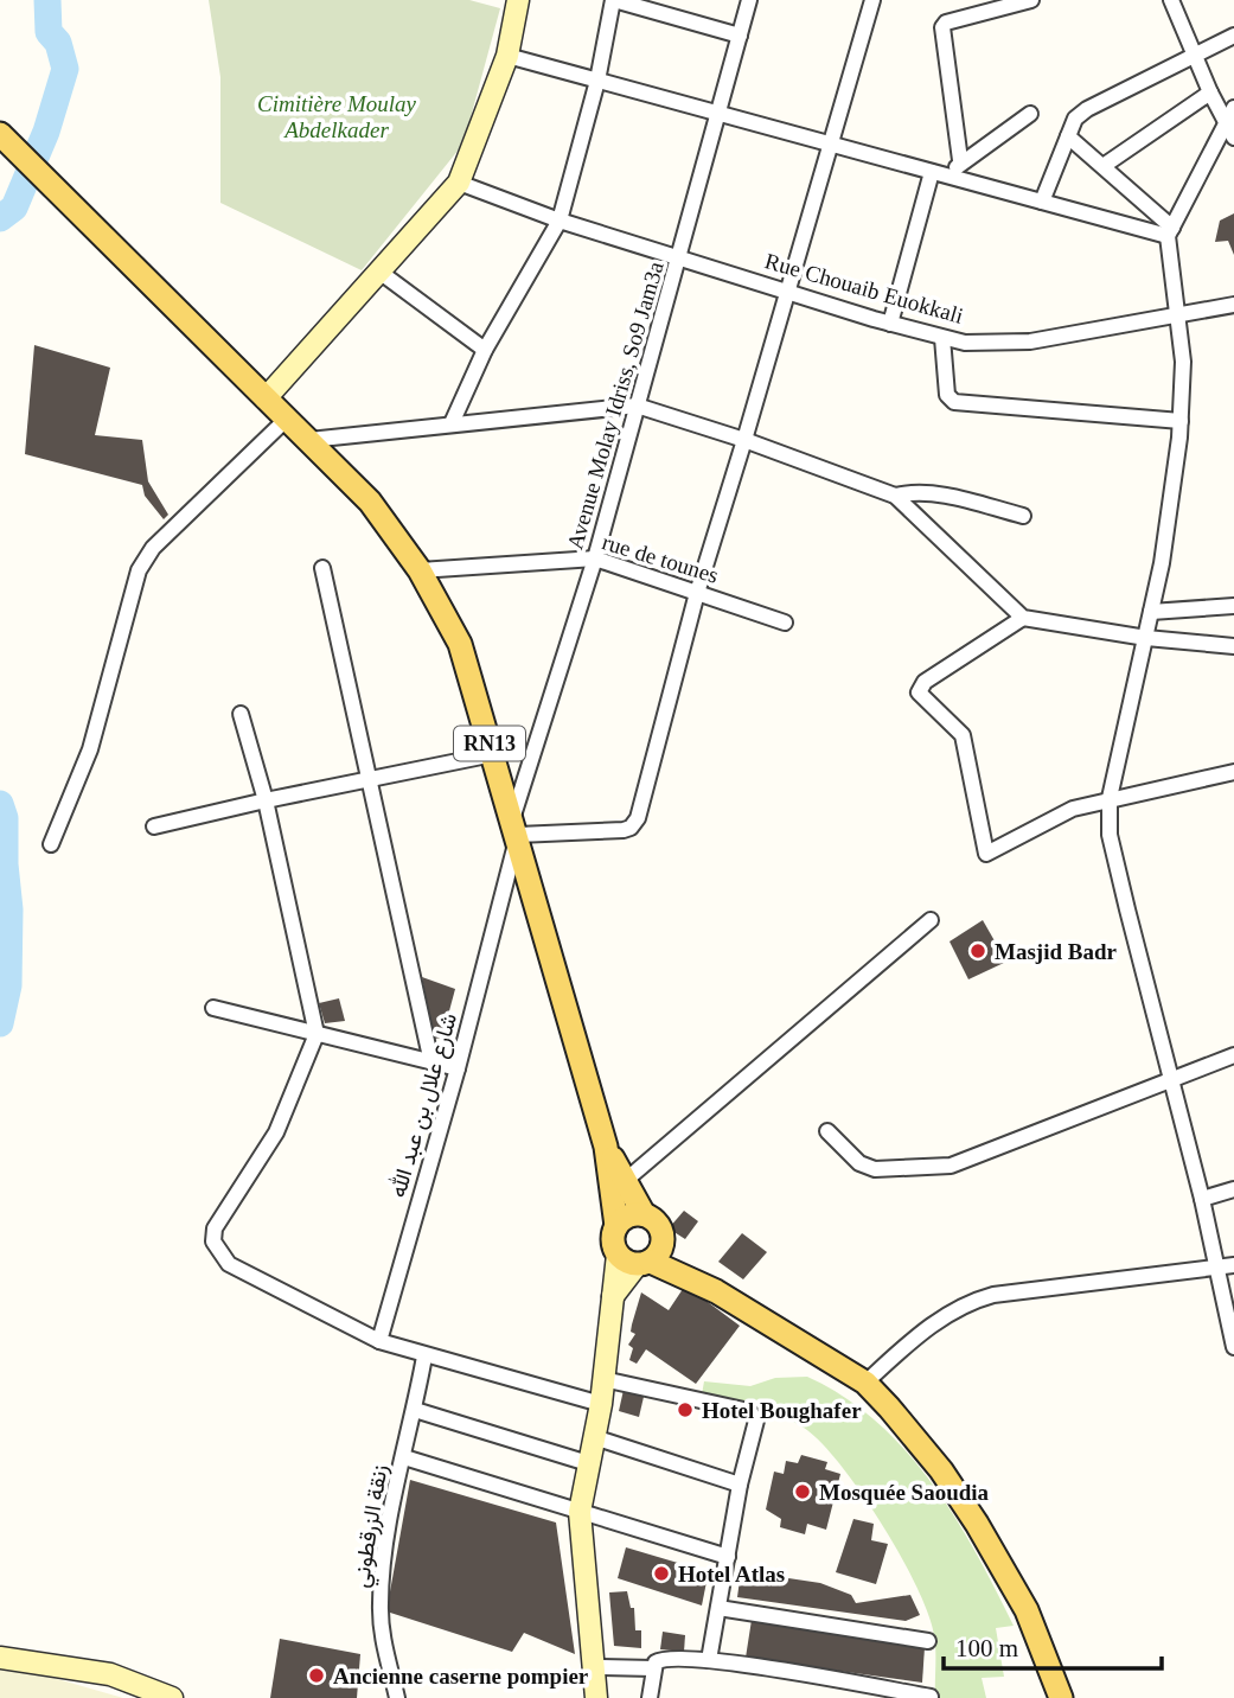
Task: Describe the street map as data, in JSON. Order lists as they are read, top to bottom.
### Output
{
  "streets": {
    "main road": ["RN13"],
    "street": [
      "Rue Chouaib Euokkali",
      "Avenue Molay Idriss, So9 Jam3a",
      "rue de tounes",
      "شارع علال بن عبد الله",
      "زنقة الزرقطوني"
    ]
  },
  "crossings": [
    ["Rue Chouaib Euokkali", "Avenue Molay Idriss, So9 Jam3a"],
    ["Avenue Molay Idriss, So9 Jam3a", "rue de tounes"],
    ["Avenue Molay Idriss, So9 Jam3a", "RN13"],
    ["Avenue Molay Idriss, So9 Jam3a", "شارع علال بن عبد الله"],
    ["rue de tounes", "RN13"],
    ["RN13", "شارع علال بن عبد الله"]
  ],
  "parks": ["Cimitière Moulay Abdelkader"],
  "places": [
    "Masjid Badr",
    "Hotel Boughafer",
    "Mosquée Saoudia",
    "Hotel Atlas",
    "Ancienne caserne pompier"
  ],
  "scale_bar": "100 m"
}
